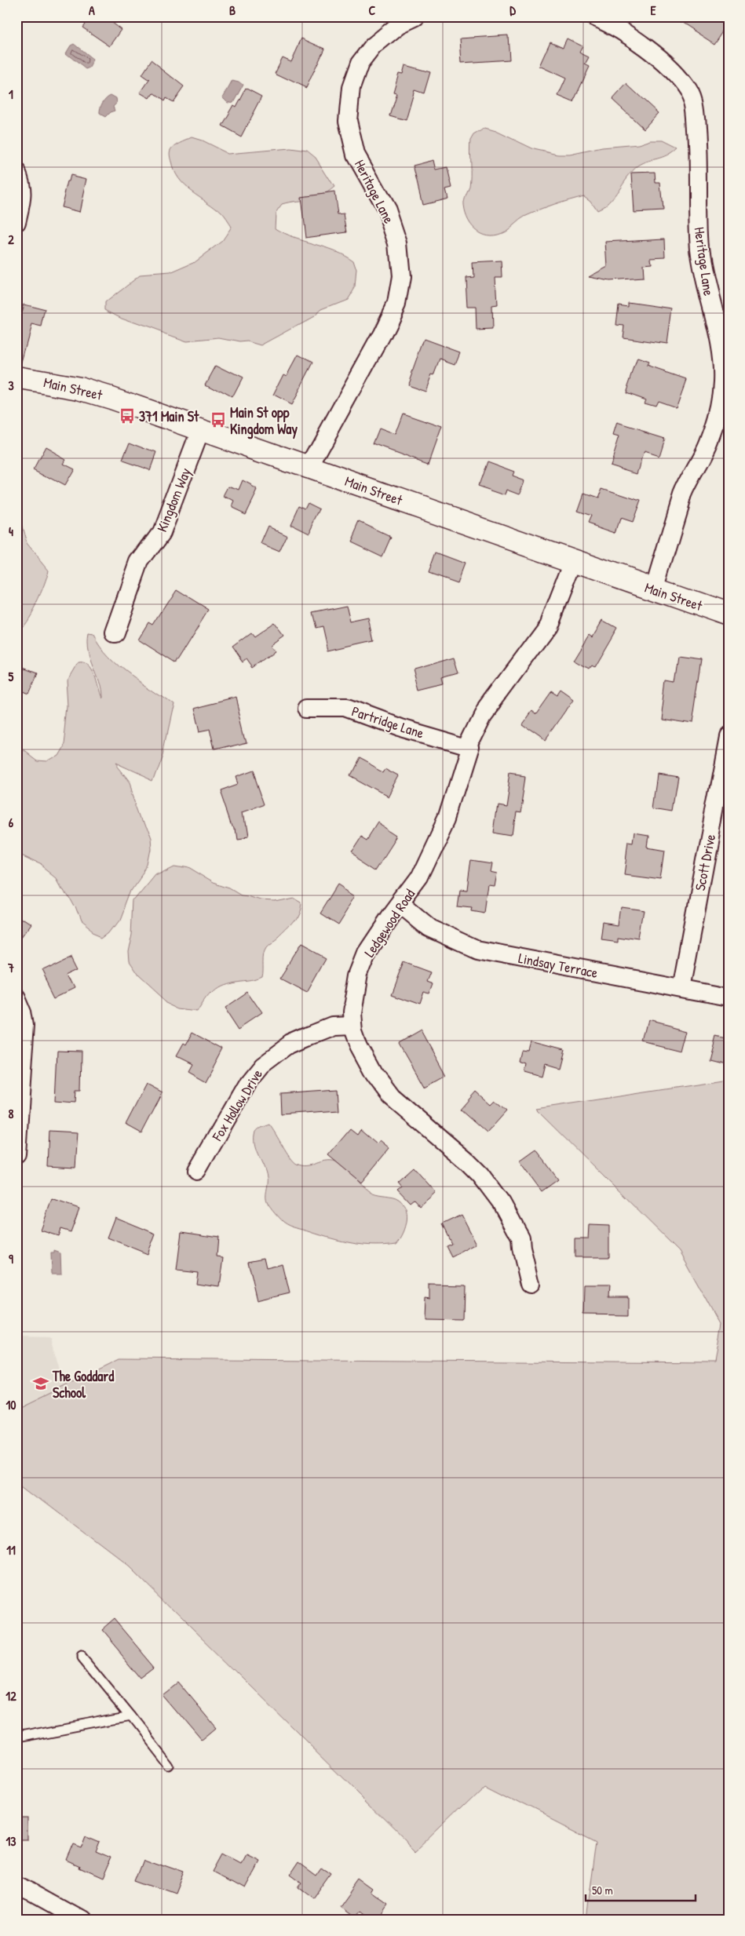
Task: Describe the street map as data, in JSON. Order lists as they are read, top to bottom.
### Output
{
  "streets": {
    "main road": ["Main Street"],
    "street": [
      "Heritage Lane",
      "Kingdom Way",
      "Partridge Lane",
      "Scott Drive",
      "Ledgewood Road",
      "Lindsay Terrace",
      "Fox Hollow Drive"
    ]
  },
  "crossings": [
    ["Heritage Lane", "Main Street"],
    ["Main Street", "Kingdom Way"],
    ["Main Street", "Ledgewood Road"],
    ["Partridge Lane", "Ledgewood Road"],
    ["Scott Drive", "Lindsay Terrace"],
    ["Ledgewood Road", "Lindsay Terrace"],
    ["Ledgewood Road", "Fox Hollow Drive"]
  ],
  "places": {
    "bus stop": ["371 Main St", "Main St opp Kingdom Way"],
    "school or university": ["The Goddard School"]
  },
  "scale_bar": "50 m",
  "grid": {
    "columns": [
      "A",
      "B",
      "C",
      "D",
      "E"
    ],
    "rows": [
      "1",
      "2",
      "3",
      "4",
      "5",
      "6",
      "7",
      "8",
      "9",
      "10",
      "11",
      "12",
      "13"
    ]
  }
}
